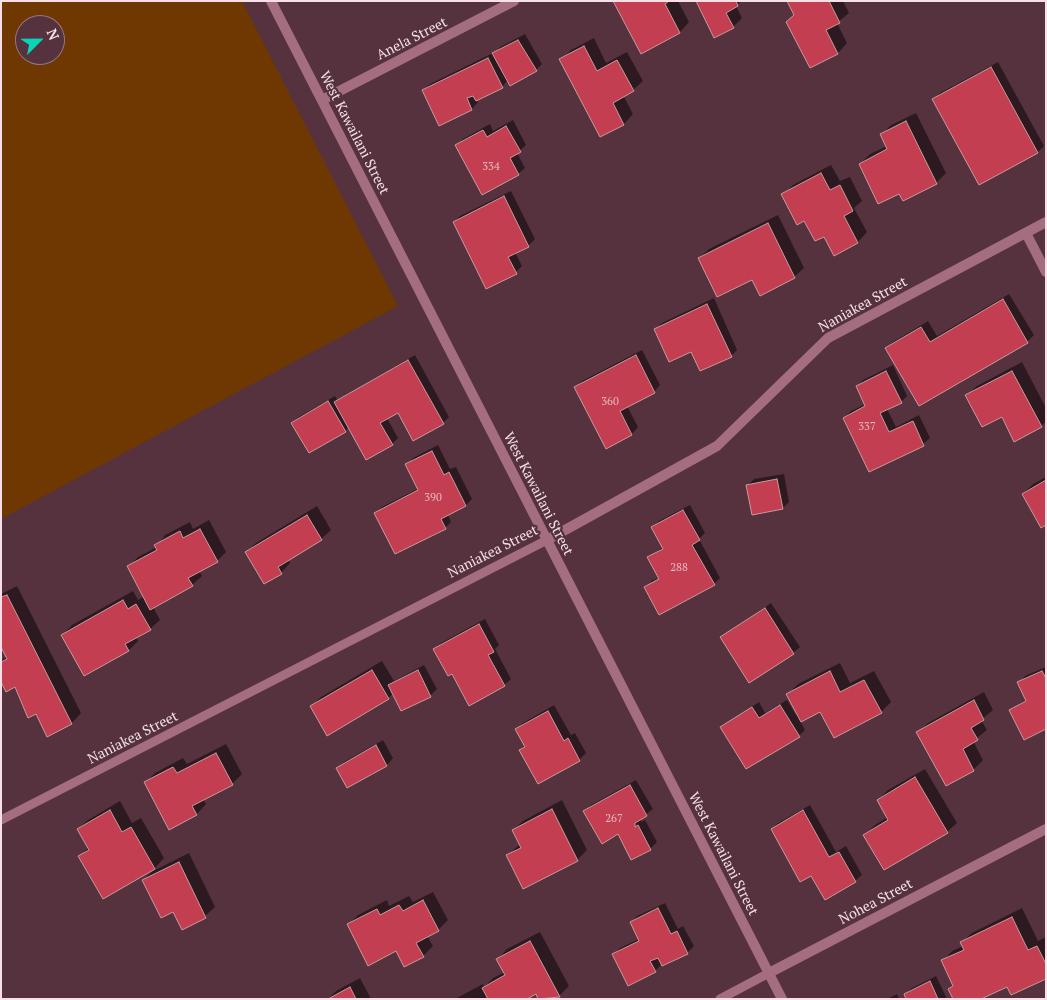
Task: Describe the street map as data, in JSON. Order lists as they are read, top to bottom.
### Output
{
  "streets": {
    "street": [
      "Anela Street",
      "West Kawailani Street",
      "Naniakea Street",
      "Nohea Street"
    ]
  },
  "crossings": [
    ["Anela Street", "West Kawailani Street"],
    ["West Kawailani Street", "Naniakea Street"],
    ["West Kawailani Street", "Nohea Street"]
  ],
  "house_numbers": [
    "334",
    "360",
    "337",
    "390",
    "288",
    "267"
  ],
  "north": "top right"
}
